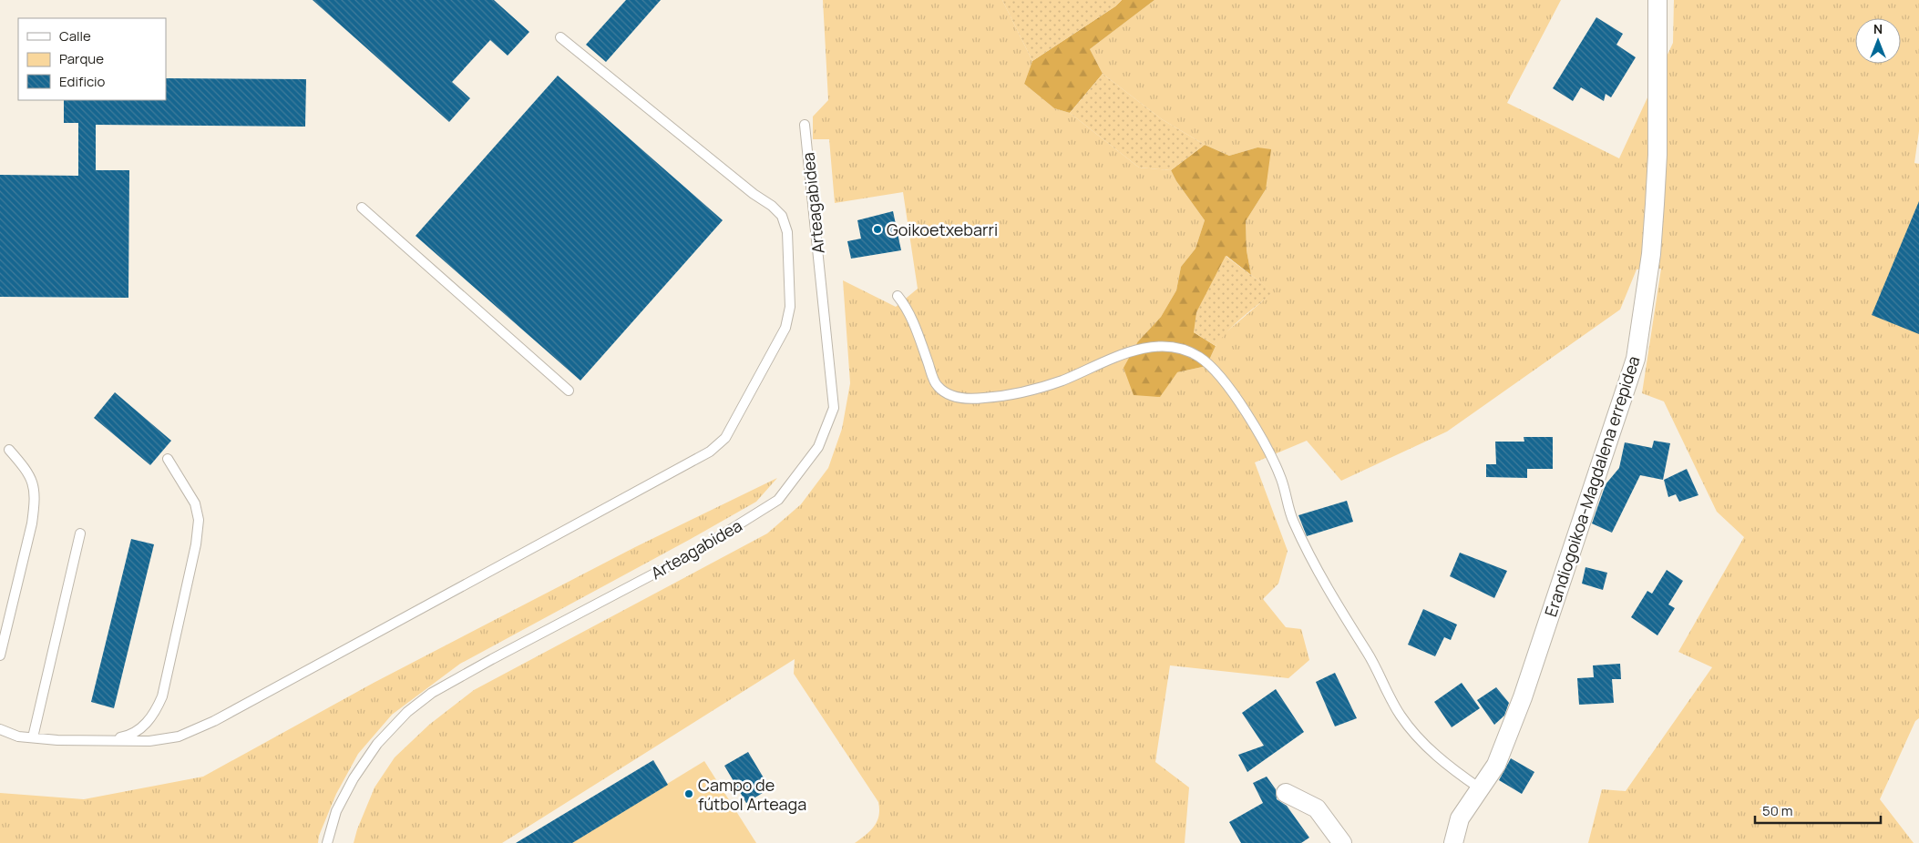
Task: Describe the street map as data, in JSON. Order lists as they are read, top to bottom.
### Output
{
  "streets": {
    "street": ["Erandiogoikoa-Magdalena errepidea"],
    "lane": ["Arteagabidea"]
  },
  "places": ["Goikoetxebarri", "Campo de fútbol Arteaga"],
  "legend": ["Calle", "Parque", "Edificio"],
  "scale_bar": "50 m",
  "north": "top"
}
